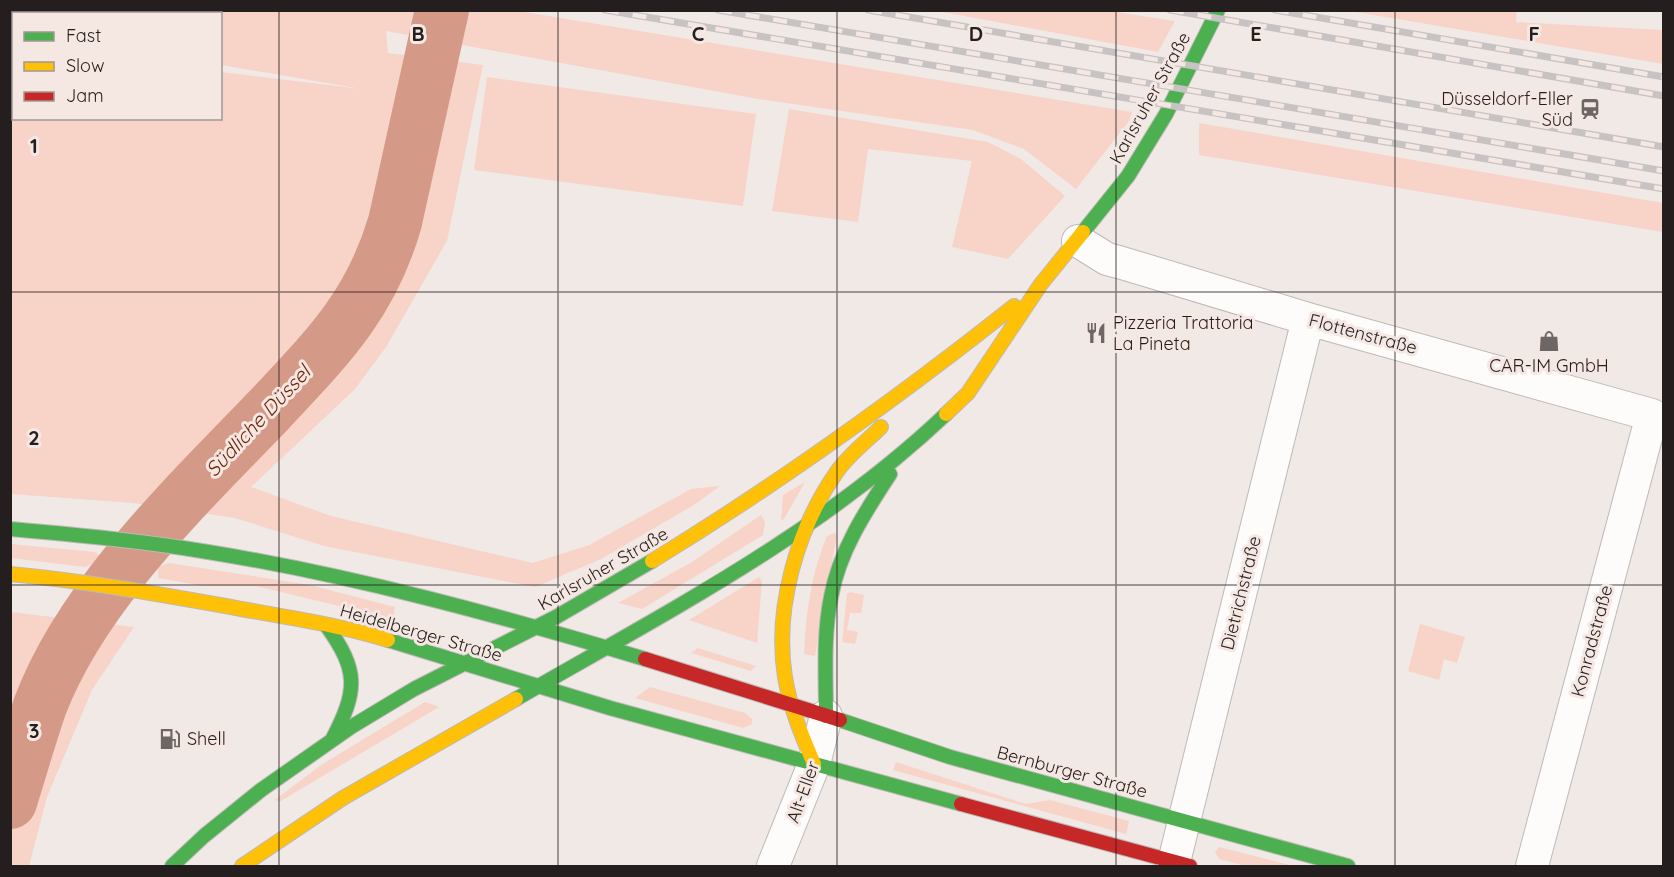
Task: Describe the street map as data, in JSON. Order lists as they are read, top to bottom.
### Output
{
  "streets": {
    "main road": ["Karlsruher Straße", "Heidelberger Straße", "Bernburger Straße"],
    "street": [
      "Flottenstraße",
      "Dietrichstraße",
      "Konradstraße",
      "Alt-Eller"
    ]
  },
  "crossings": [
    ["Karlsruher Straße", "Flottenstraße"],
    ["Karlsruher Straße", "Heidelberger Straße"],
    ["Flottenstraße", "Dietrichstraße"],
    ["Flottenstraße", "Konradstraße"],
    ["Dietrichstraße", "Bernburger Straße"],
    ["Heidelberger Straße", "Bernburger Straße"],
    ["Heidelberger Straße", "Alt-Eller"],
    ["Bernburger Straße", "Alt-Eller"]
  ],
  "water": ["Südliche Düssel"],
  "places": {
    "station": ["Düsseldorf-Eller Süd"],
    "restaurant": ["Pizzeria Trattoria La Pineta"],
    "shop": ["CAR-IM GmbH"],
    "fuel station": ["Shell"]
  },
  "legend": ["Fast", "Slow", "Jam"],
  "grid": {
    "columns": [
      "B",
      "C",
      "D",
      "E",
      "F"
    ],
    "rows": ["1", "2", "3"]
  }
}
